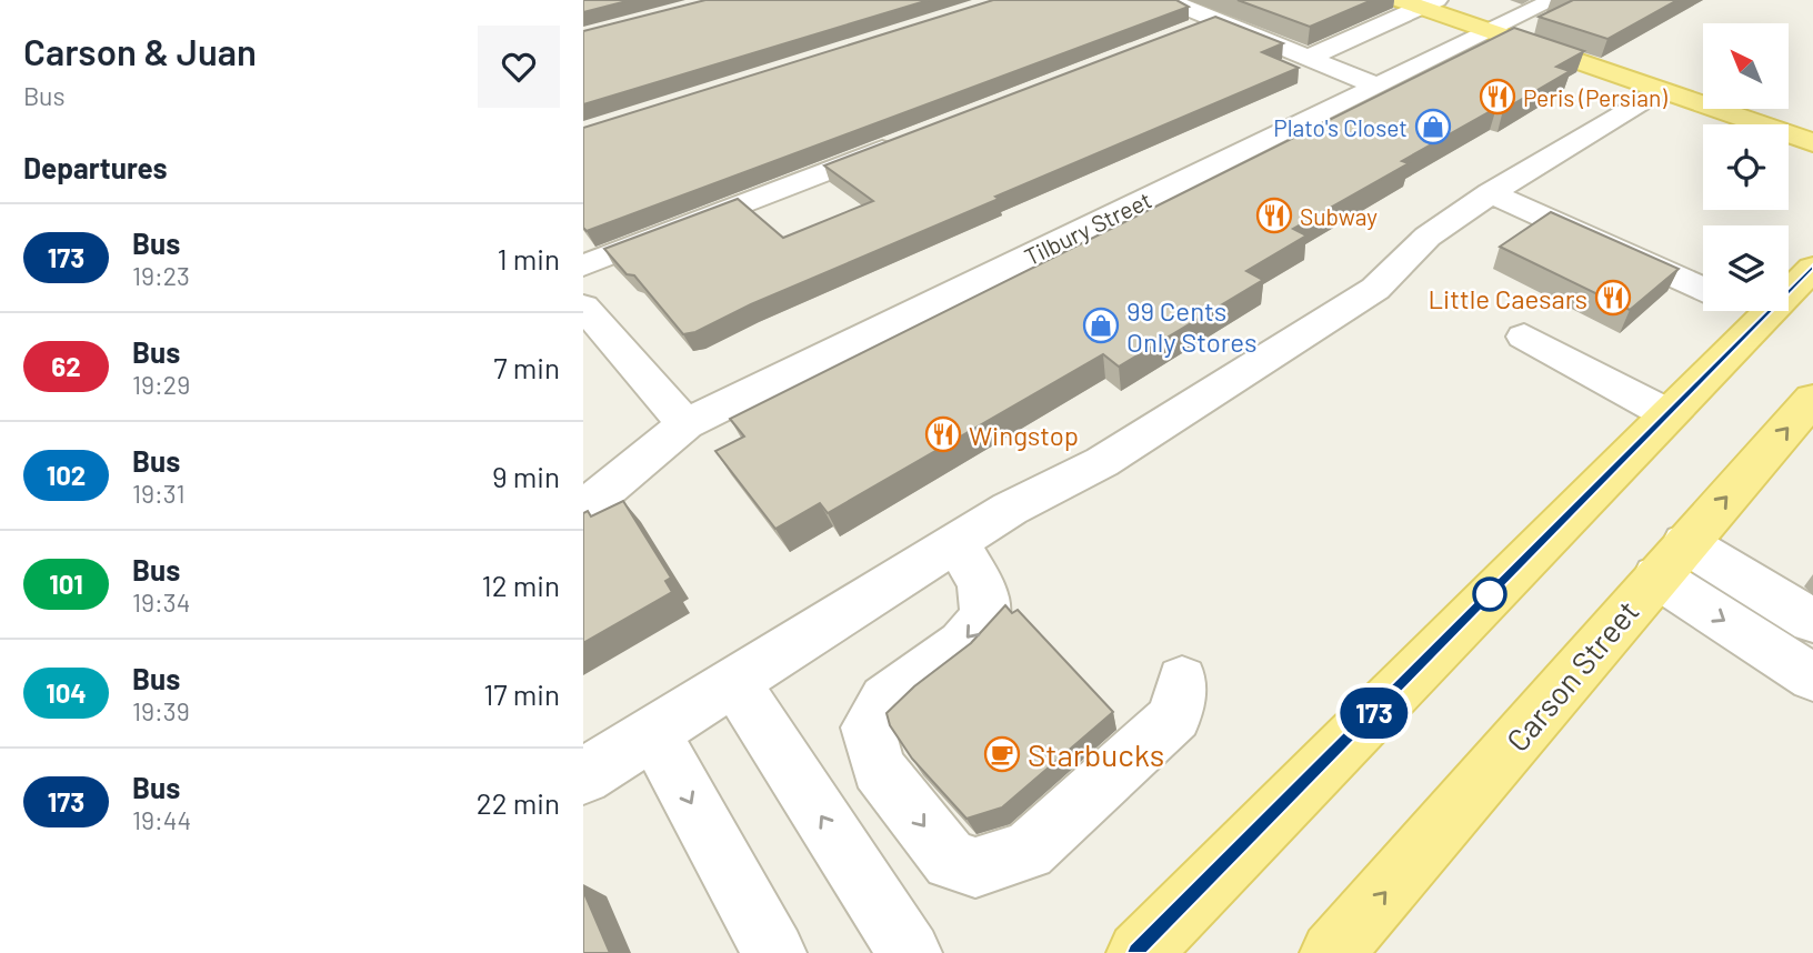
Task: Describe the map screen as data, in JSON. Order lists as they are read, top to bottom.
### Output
{
  "streets": {
    "main road": ["Carson Street"],
    "street": ["Tilbury Street"]
  },
  "places": {
    "restaurant": [
      "Peris (Persian)",
      "Subway",
      "Little Caesars",
      "Wingstop"
    ],
    "shop": ["Plato's Closet", "99 Cents Only Stores"],
    "cafe": ["Starbucks"]
  },
  "lines": ["bus line 173"],
  "north": "top left",
  "page": {
    "heading": [
      ["Carson & Juan", "Bus"],
      "Departures"
    ],
    "on_map": "173",
    "list": [
      {
        "mark": "173",
        "name": "Bus",
        "note": "19:23",
        "value": "1 min"
      },
      {
        "mark": "62",
        "name": "Bus",
        "note": "19:29",
        "value": "7 min"
      },
      {
        "mark": "102",
        "name": "Bus",
        "note": "19:31",
        "value": "9 min"
      },
      {
        "mark": "101",
        "name": "Bus",
        "note": "19:34",
        "value": "12 min"
      },
      {
        "mark": "104",
        "name": "Bus",
        "note": "19:39",
        "value": "17 min"
      },
      {
        "mark": "173",
        "name": "Bus",
        "note": "19:44",
        "value": "22 min"
      }
    ]
  }
}
